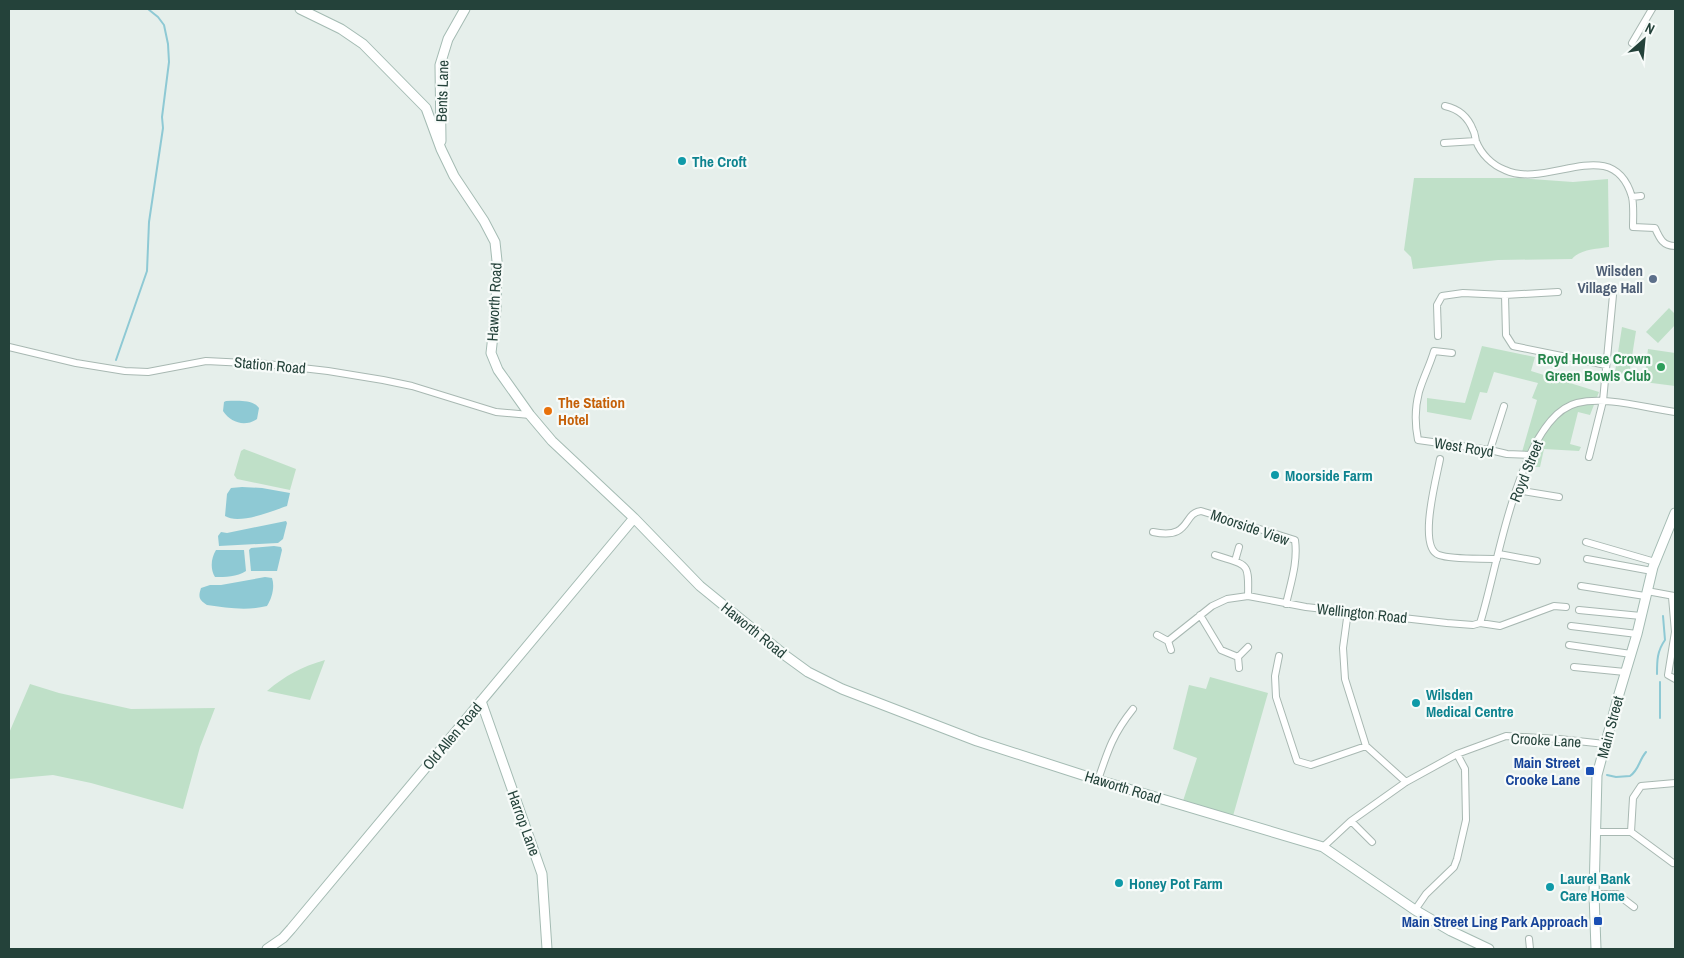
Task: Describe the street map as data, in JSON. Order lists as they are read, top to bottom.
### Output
{
  "streets": {
    "main road": [
      "Bents Lane",
      "Haworth Road",
      "Main Street",
      "Old Allen Road",
      "Harrop Lane"
    ],
    "street": [
      "Station Road",
      "West Royd",
      "Royd Street",
      "Moorside View",
      "Wellington Road",
      "Crooke Lane"
    ]
  },
  "crossings": [
    ["Bents Lane", "Haworth Road"],
    ["Haworth Road", "Station Road"],
    ["Haworth Road", "Old Allen Road"],
    ["West Royd", "Royd Street"],
    ["Royd Street", "Wellington Road"],
    ["Moorside View", "Wellington Road"],
    ["Main Street", "Crooke Lane"],
    ["Old Allen Road", "Harrop Lane"]
  ],
  "places": {
    "other": [
      "The Croft",
      "Wilsden Village Hall",
      "Royd House Crown Green Bowls Club",
      "The Station Hotel",
      "Moorside Farm",
      "Wilsden Medical Centre",
      "Honey Pot Farm",
      "Laurel Bank Care Home"
    ],
    "transit": ["Main Street Crooke Lane", "Main Street Ling Park Approach"]
  },
  "north": "top right"
}
